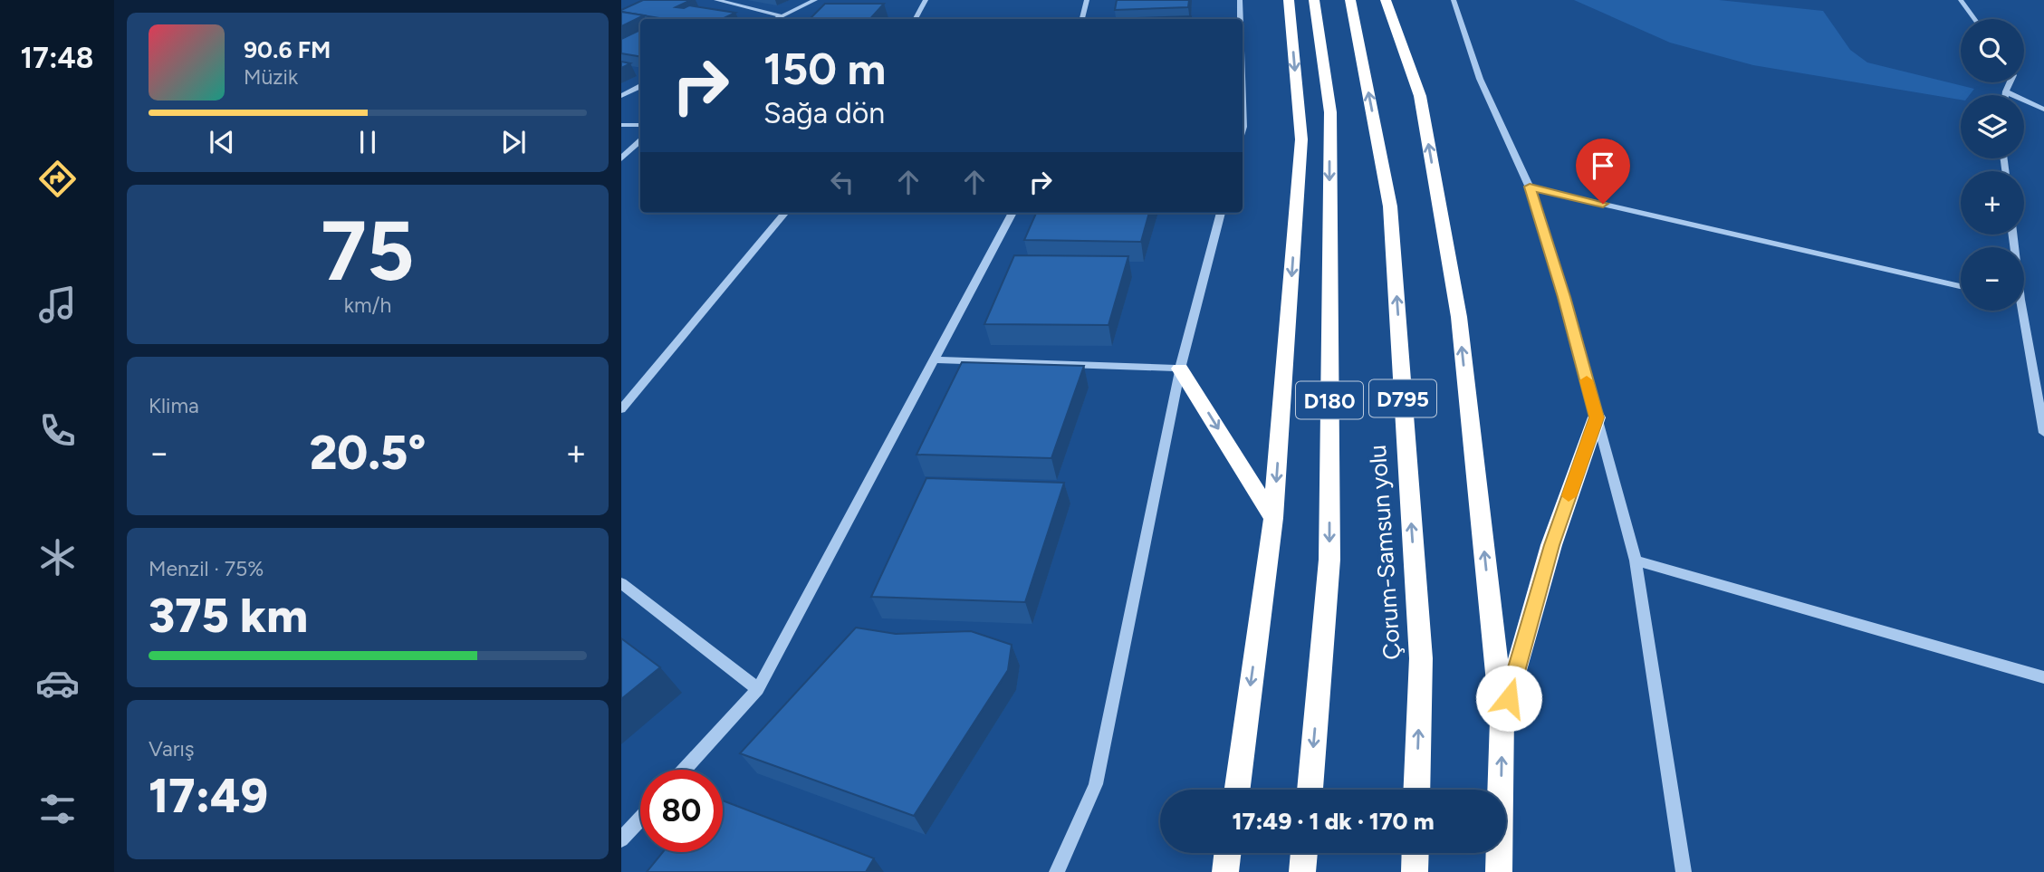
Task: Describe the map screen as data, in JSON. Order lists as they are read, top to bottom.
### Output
{
  "streets": {
    "highway": ["D795", "D180", "Çorum-Samsun yolu"]
  },
  "page": {
    "tabs": "17:48",
    "map_buttons": ["+", "−"],
    "turn": ["150 m", "Sağa dön"],
    "song": ["90.6 FM", "Müzik"],
    "tile": [
      ["75", "km/h"],
      "Klima",
      ["Menzil · 75%", "375 km"],
      ["Varış", "17:49"]
    ],
    "heat": ["−", "20.5°", "+"],
    "limit": "80",
    "trip": "17:49 · 1 dk · 170 m"
  }
}
